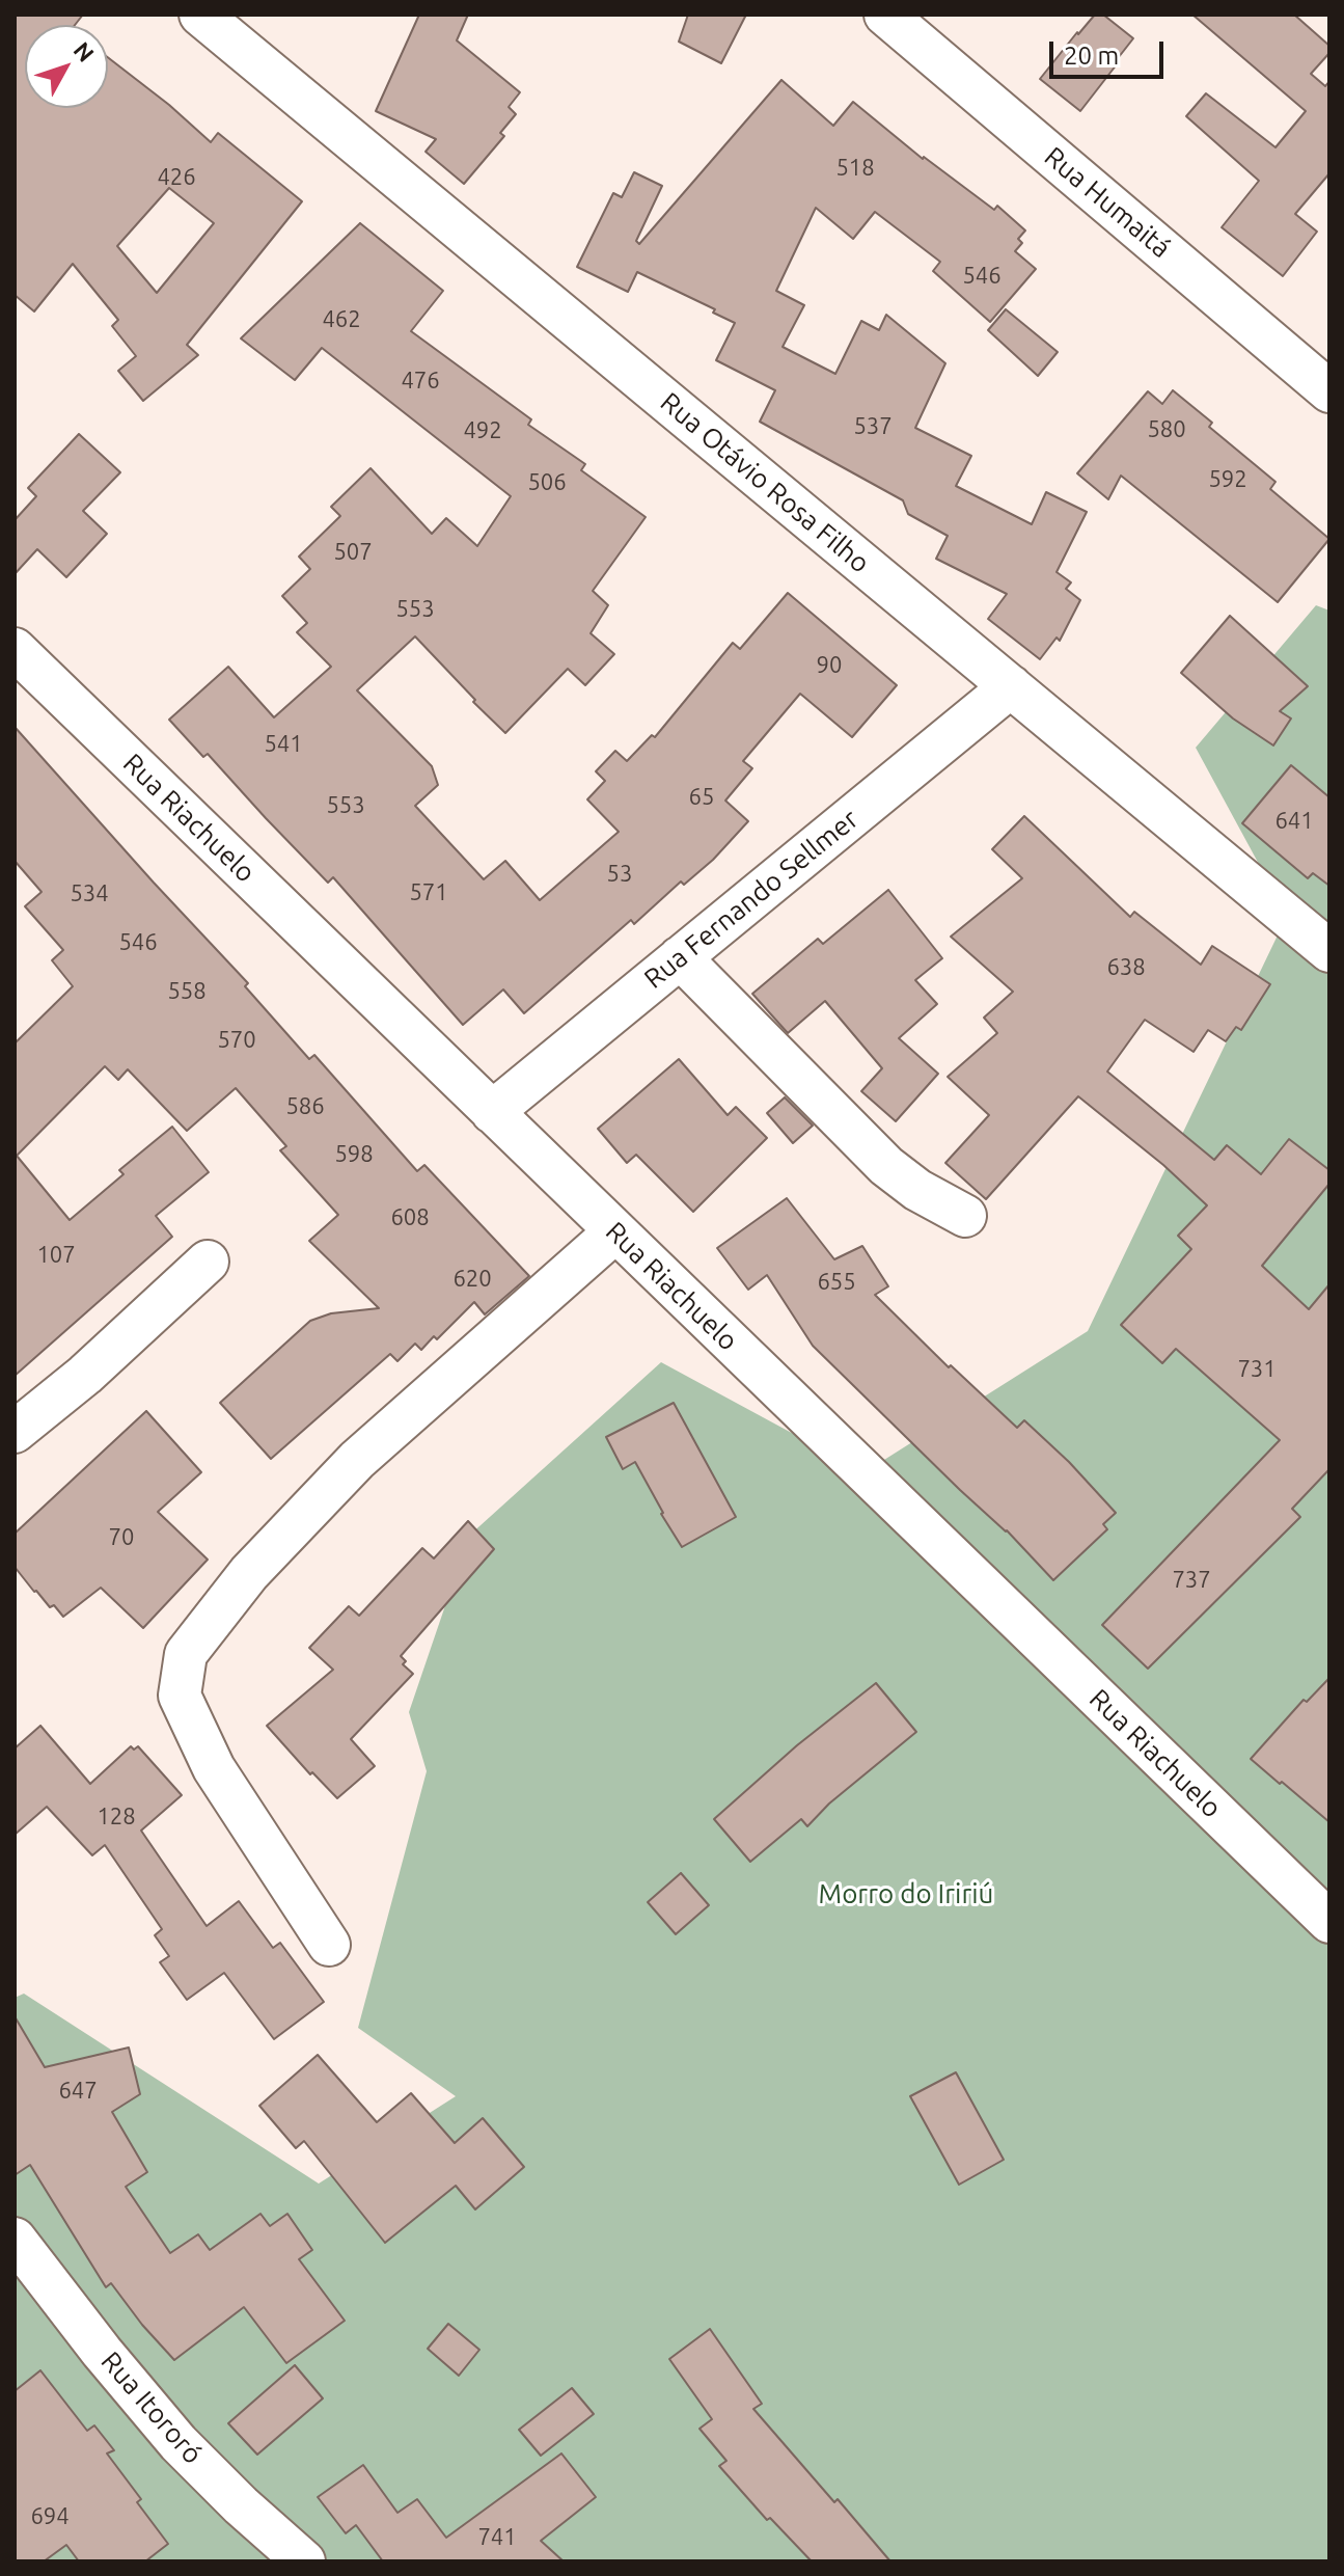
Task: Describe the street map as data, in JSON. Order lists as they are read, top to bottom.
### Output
{
  "streets": {
    "street": [
      "Rua Humaitá",
      "Rua Otávio Rosa Filho",
      "Rua Riachuelo",
      "Rua Fernando Sellmer",
      "Rua Itororó"
    ]
  },
  "crossings": [
    ["Rua Otávio Rosa Filho", "Rua Fernando Sellmer"],
    ["Rua Riachuelo", "Rua Fernando Sellmer"]
  ],
  "parks": ["Morro do Iririú"],
  "house_numbers": [
    "518",
    "426",
    "546",
    "462",
    "476",
    "537",
    "580",
    "492",
    "592",
    "506",
    "507",
    "553",
    "90",
    "541",
    "65",
    "553",
    "641",
    "53",
    "571",
    "534",
    "546",
    "638",
    "558",
    "570",
    "586",
    "598",
    "608",
    "107",
    "620",
    "655",
    "731",
    "70",
    "737",
    "128",
    "647",
    "694",
    "741"
  ],
  "scale_bar": "20 m",
  "north": "top right"
}
